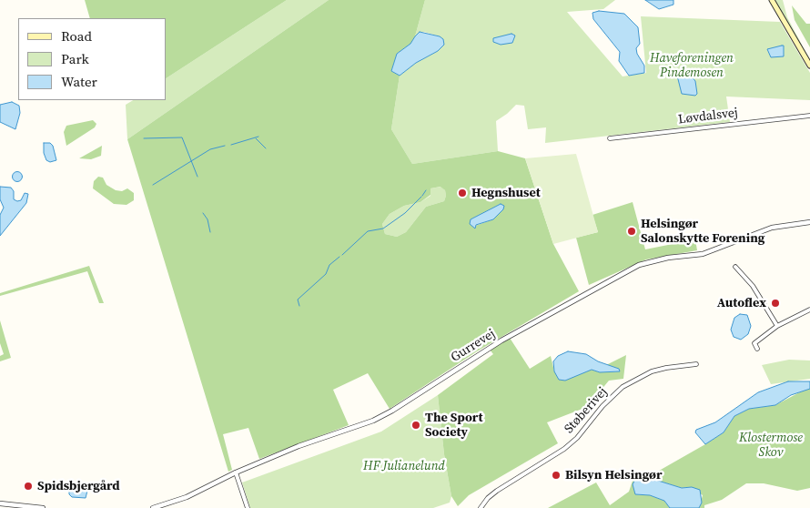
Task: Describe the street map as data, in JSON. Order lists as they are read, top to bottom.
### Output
{
  "streets": {
    "street": ["Løvdalsvej", "Gurrevej", "Støberivej"]
  },
  "parks": ["Haveforeningen Pindemosen", "Klostermose Skov", "HF Julianelund"],
  "places": [
    "Hegnshuset",
    "Helsingør Salonskytte Forening",
    "Autoflex",
    "The Sport Society",
    "Bilsyn Helsingør",
    "Spidsbjergård"
  ],
  "legend": ["Road", "Park", "Water"]
}
